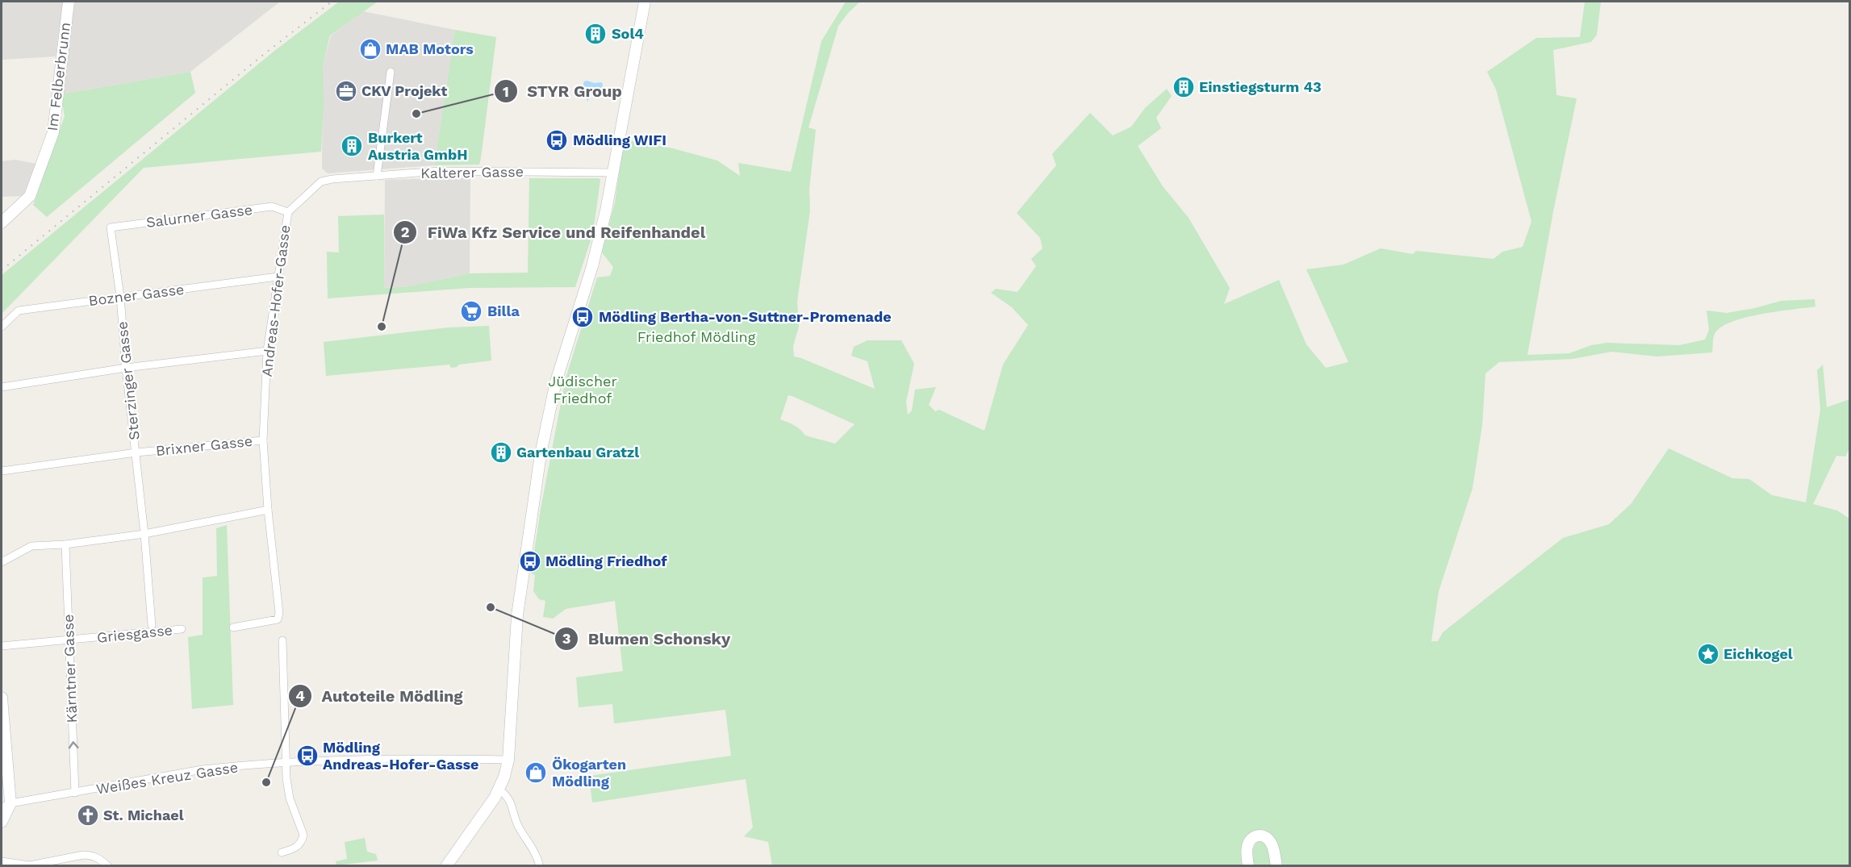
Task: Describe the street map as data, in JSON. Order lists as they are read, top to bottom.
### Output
{
  "streets": {
    "street": [
      "Im Felberbrunn",
      "Kalterer Gasse",
      "Salurner Gasse",
      "Bozner Gasse",
      "Andreas-Hofer-Gasse",
      "Sterzinger Gasse",
      "Brixner Gasse",
      "Griesgasse",
      "Kärntner Gasse",
      "Weißes Kreuz Gasse"
    ]
  },
  "crossings": [
    ["Kalterer Gasse", "Andreas-Hofer-Gasse"],
    ["Salurner Gasse", "Andreas-Hofer-Gasse"],
    ["Salurner Gasse", "Sterzinger Gasse"],
    ["Bozner Gasse", "Andreas-Hofer-Gasse"],
    ["Bozner Gasse", "Sterzinger Gasse"],
    ["Andreas-Hofer-Gasse", "Brixner Gasse"],
    ["Sterzinger Gasse", "Brixner Gasse"],
    ["Griesgasse", "Kärntner Gasse"],
    ["Kärntner Gasse", "Weißes Kreuz Gasse"]
  ],
  "one_way": ["Kärntner Gasse"],
  "parks": ["Friedhof Mödling", "Jüdischer Friedhof"],
  "places": {
    "building": [
      "Sol4",
      "Einstiegsturm 43",
      "Burkert Austria GmbH",
      "Gartenbau Gratzl"
    ],
    "shop": ["MAB Motors", "Ökogarten Mödling"],
    "office": ["CKV Projekt"],
    "other": [
      "STYR Group",
      "FiWa Kfz Service und Reifenhandel",
      "Blumen Schonsky",
      "Autoteile Mödling"
    ],
    "bus stop": [
      "Mödling WIFI",
      "Mödling Bertha-von-Suttner-Promenade",
      "Mödling Friedhof",
      "Mödling Andreas-Hofer-Gasse"
    ],
    "supermarket": ["Billa"],
    "place": ["Eichkogel"],
    "church": ["St. Michael"]
  }
}
